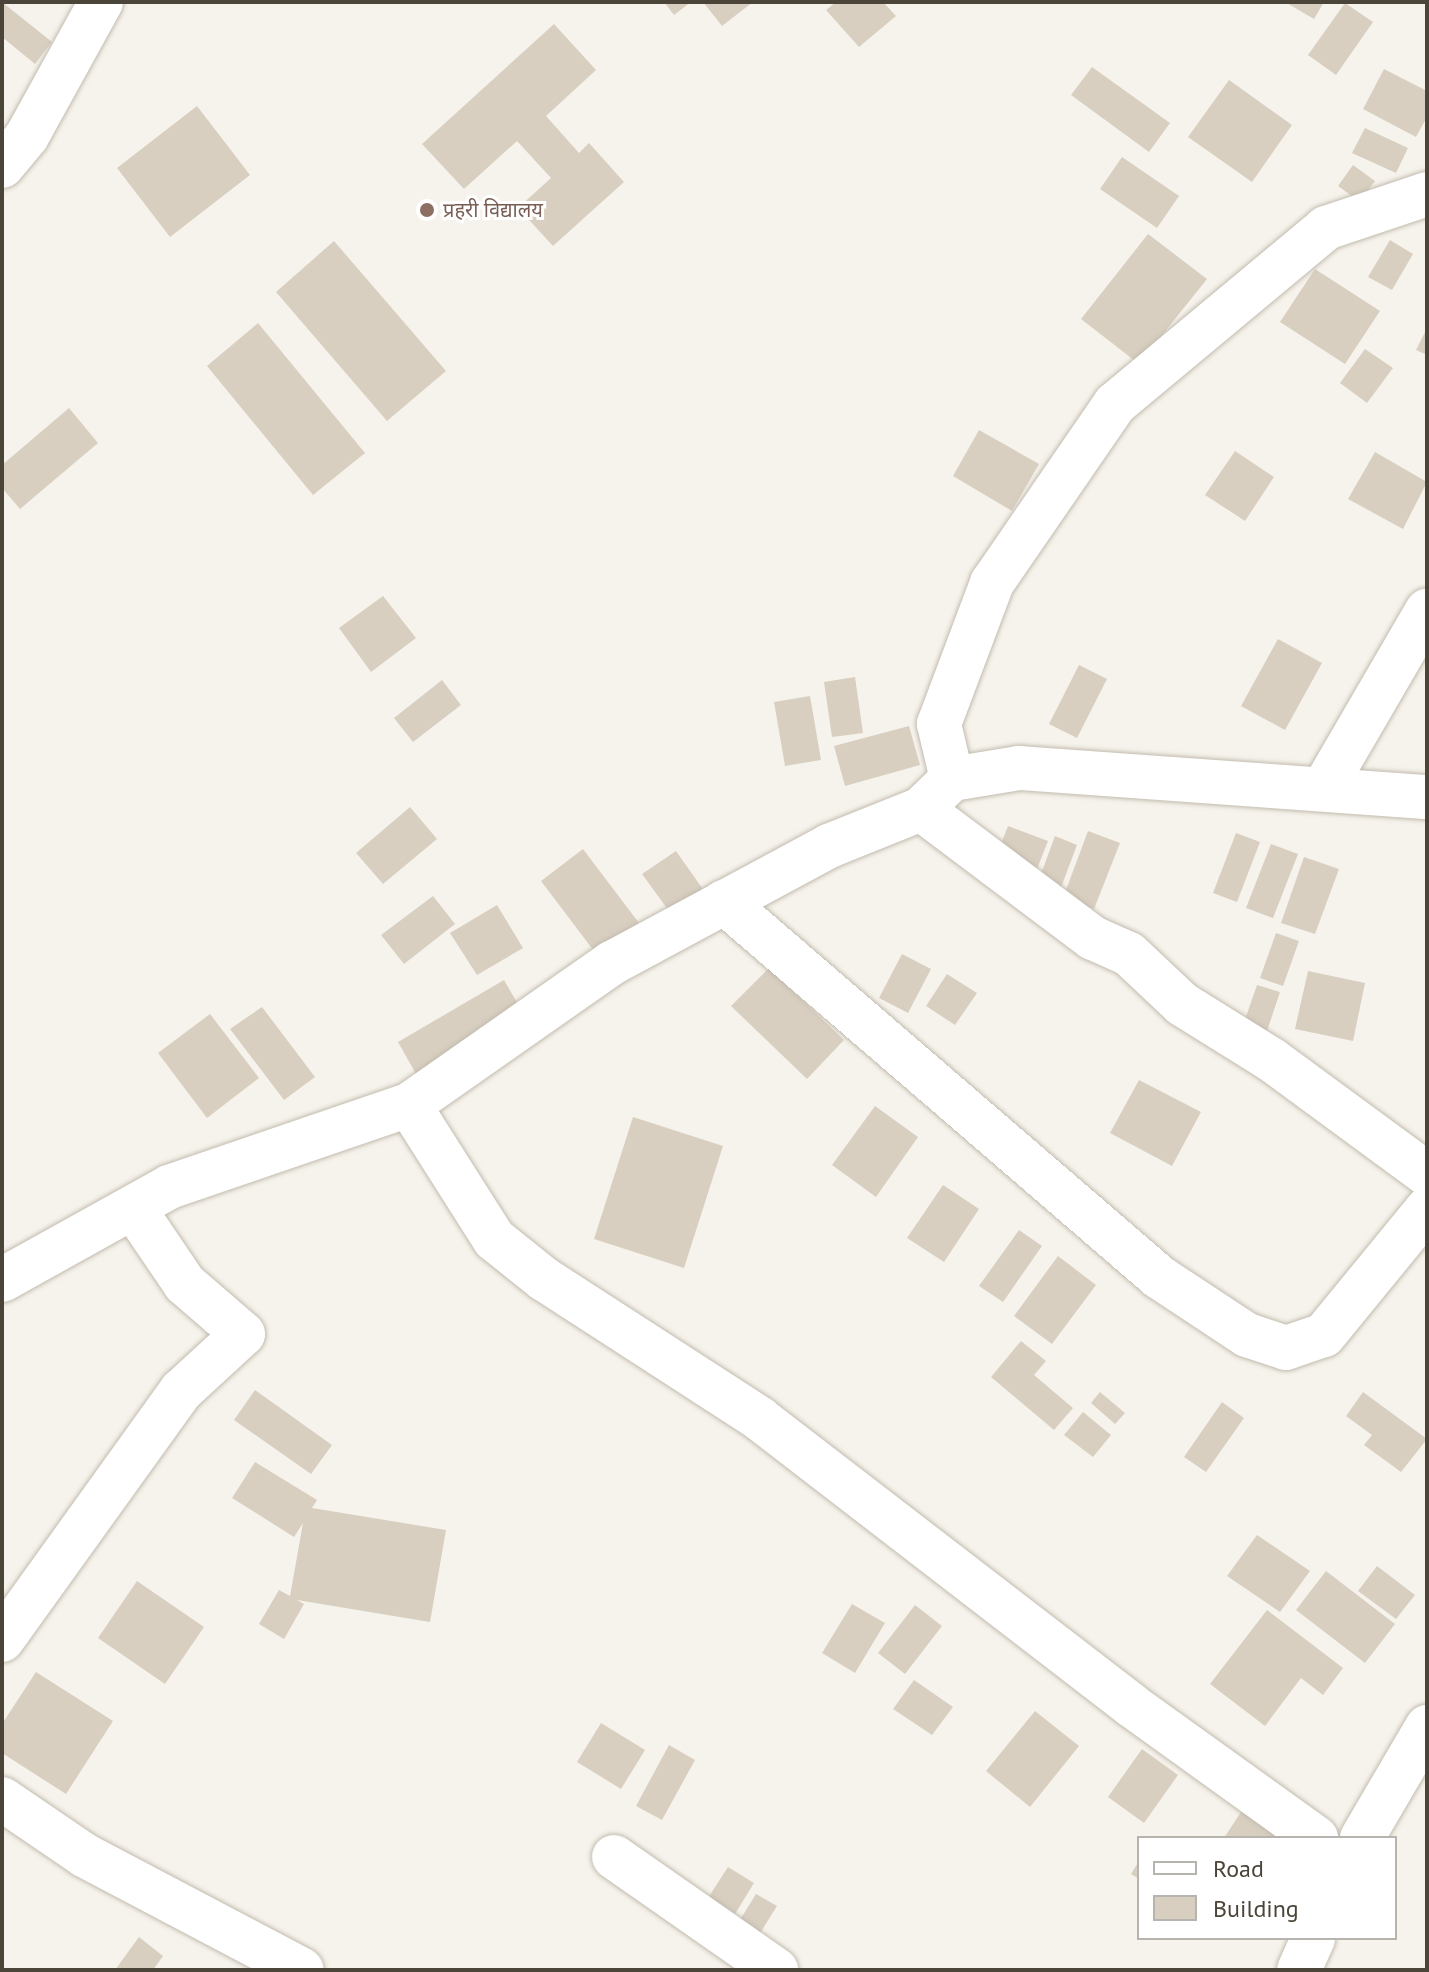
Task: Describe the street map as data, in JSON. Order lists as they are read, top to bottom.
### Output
{
  "places": ["प्रहरी विद्यालय"],
  "legend": ["Road", "Building"]
}
